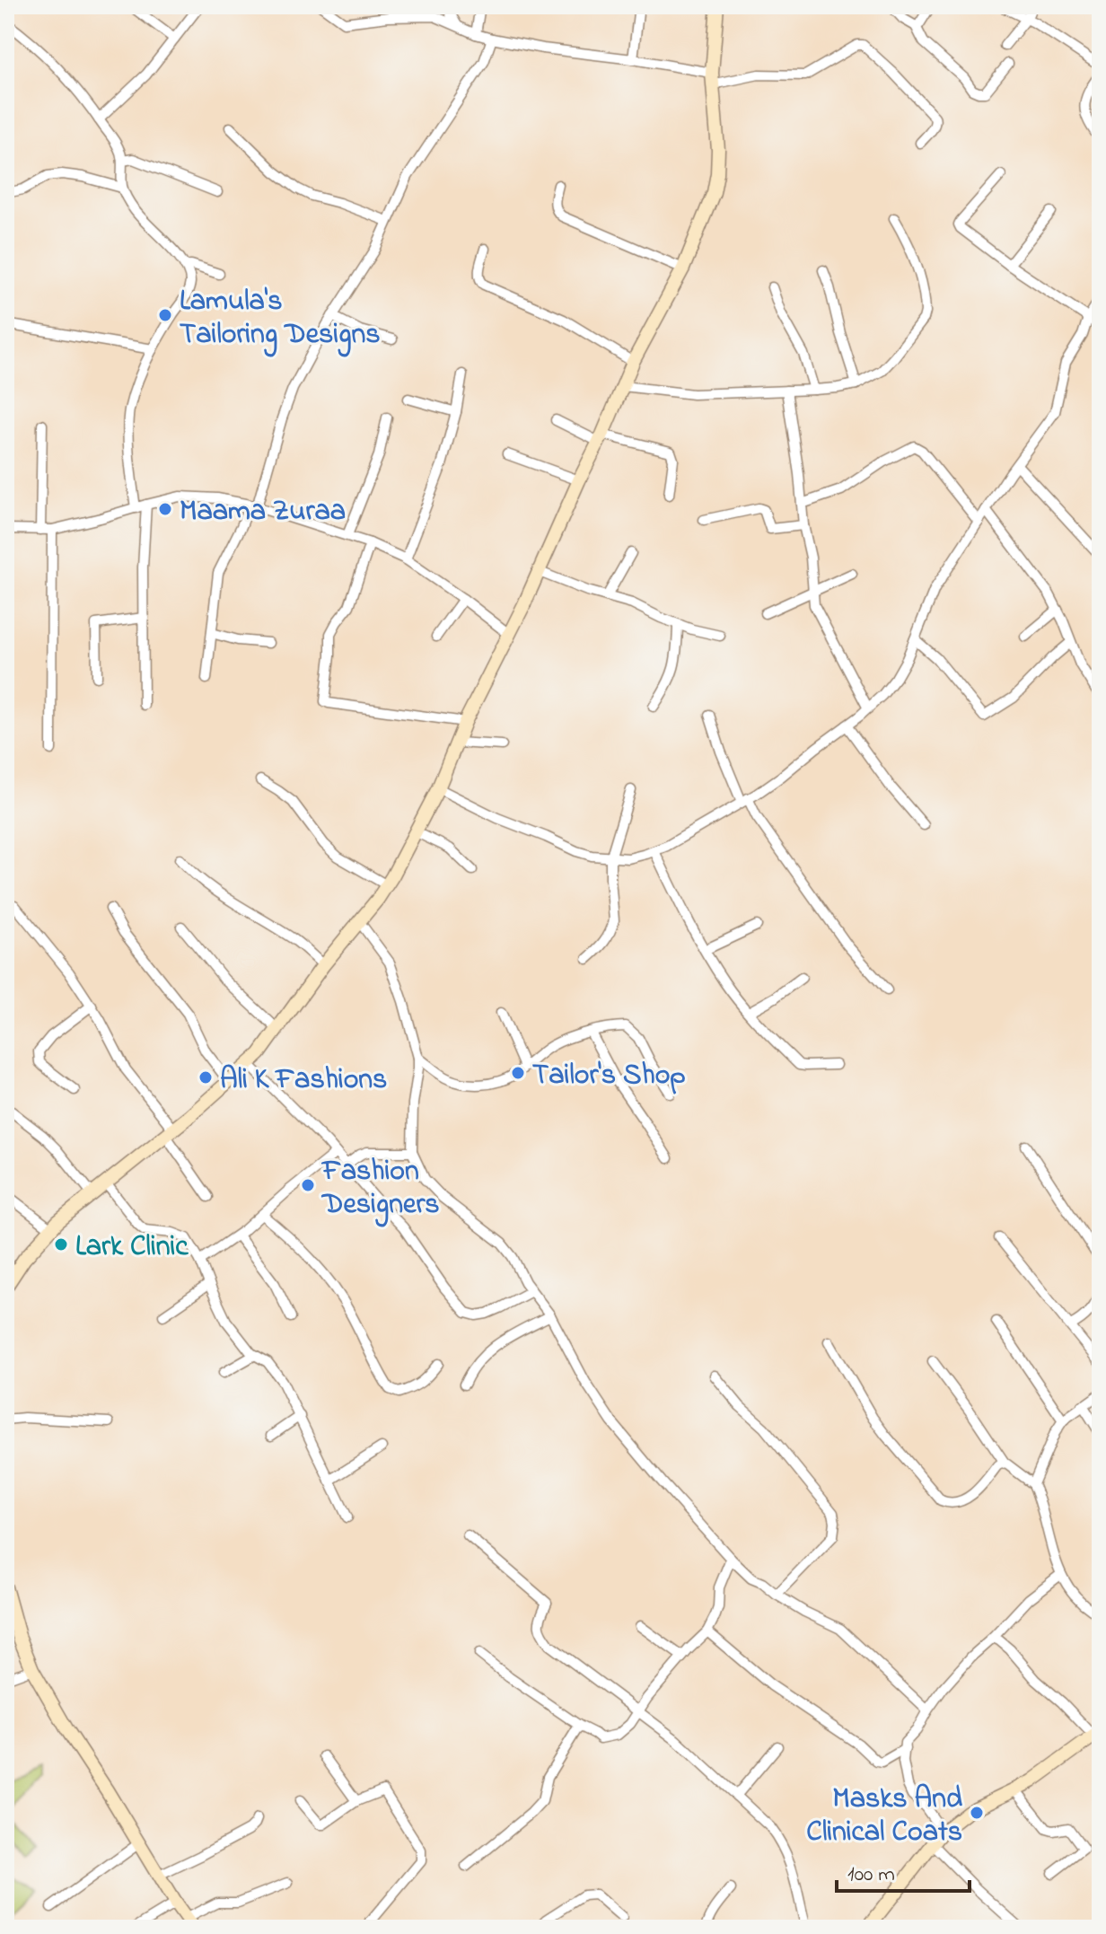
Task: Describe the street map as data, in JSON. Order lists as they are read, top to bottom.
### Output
{
  "places": [
    "Lamula's Tailoring Designs",
    "Maama Zuraa",
    "Tailor's Shop",
    "Ali K Fashions",
    "Fashion Designers",
    "Lark Clinic",
    "Masks And Clinical Coats"
  ],
  "scale_bar": "100 m"
}
